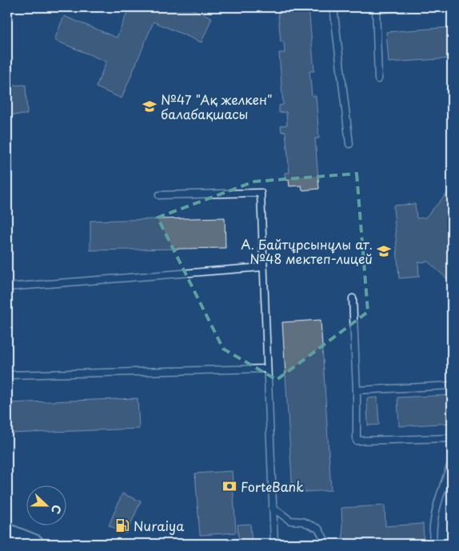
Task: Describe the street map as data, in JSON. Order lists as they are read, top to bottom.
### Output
{
  "places": {
    "school or university": ["№47 \"Ақ желкен\" балабақшасы", "А. Байтұрсынұлы ат. №48 мектеп-лицей"],
    "bank": ["ForteBank"],
    "fuel station": ["Nuraiya"]
  },
  "north": "right"
}
